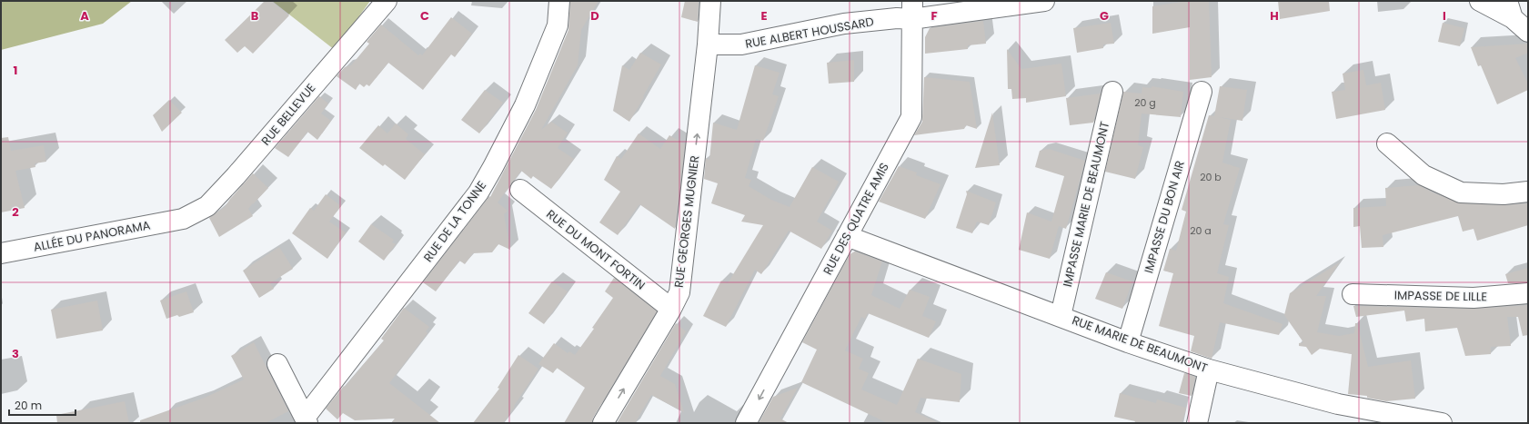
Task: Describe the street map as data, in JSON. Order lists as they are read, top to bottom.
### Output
{
  "streets": {
    "street": [
      "RUE ALBERT HOUSSARD",
      "RUE BELLEVUE",
      "IMPASSE MARIE DE BEAUMONT",
      "IMPASSE DU BON AIR",
      "RUE DES QUATRE AMIS",
      "RUE DE LA TONNE",
      "RUE GEORGES MUGNIER",
      "ALLÉE DU PANORAMA",
      "RUE DU MONT FORTIN",
      "IMPASSE DE LILLE",
      "RUE MARIE DE BEAUMONT"
    ]
  },
  "crossings": [
    ["RUE ALBERT HOUSSARD", "RUE DES QUATRE AMIS"],
    ["RUE ALBERT HOUSSARD", "RUE GEORGES MUGNIER"],
    ["RUE BELLEVUE", "ALLÉE DU PANORAMA"],
    ["IMPASSE MARIE DE BEAUMONT", "RUE MARIE DE BEAUMONT"],
    ["IMPASSE DU BON AIR", "RUE MARIE DE BEAUMONT"],
    ["RUE DES QUATRE AMIS", "RUE MARIE DE BEAUMONT"],
    ["RUE GEORGES MUGNIER", "RUE DU MONT FORTIN"]
  ],
  "one_way": ["RUE DES QUATRE AMIS", "RUE GEORGES MUGNIER"],
  "house_numbers": ["20 g", "20 b", "20 a"],
  "scale_bar": "20 m",
  "grid": {
    "columns": [
      "A",
      "B",
      "C",
      "D",
      "E",
      "F",
      "G",
      "H",
      "I"
    ],
    "rows": ["1", "2", "3"]
  }
}
